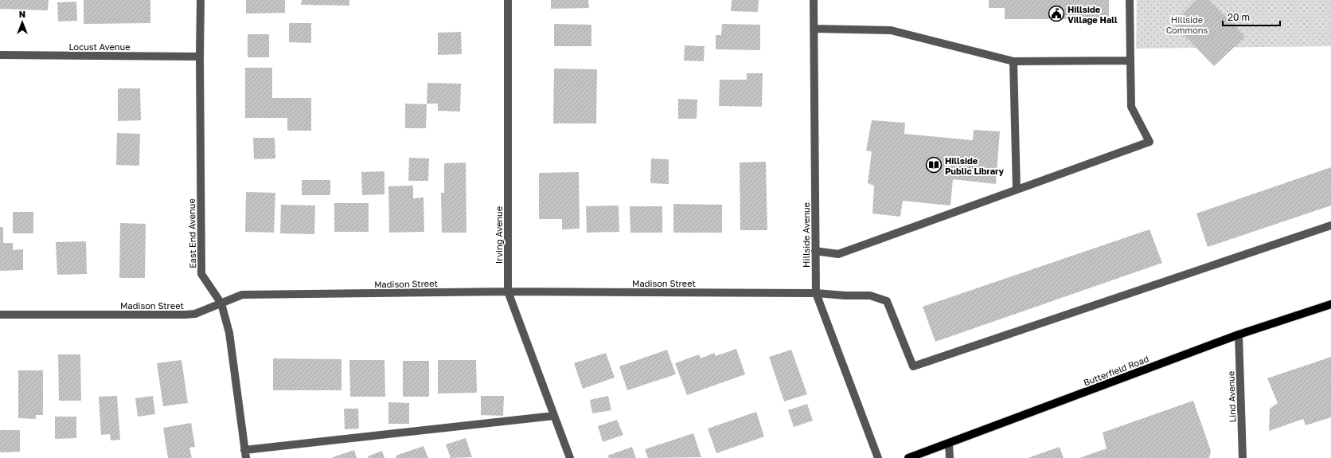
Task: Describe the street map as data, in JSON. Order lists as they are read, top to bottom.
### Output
{
  "streets": {
    "main road": ["Butterfield Road"],
    "street": [
      "Locust Avenue",
      "East End Avenue",
      "Irving Avenue",
      "Hillside Avenue",
      "Madison Street",
      "Lind Avenue"
    ]
  },
  "crossings": [
    ["Locust Avenue", "East End Avenue"],
    ["East End Avenue", "Madison Street"],
    ["Irving Avenue", "Madison Street"],
    ["Hillside Avenue", "Madison Street"],
    ["Butterfield Road", "Lind Avenue"]
  ],
  "parks": ["Hillside Commons"],
  "places": {
    "public building": ["Hillside Village Hall"],
    "library": ["Hillside Public Library"]
  },
  "scale_bar": "20 m",
  "north": "top"
}
